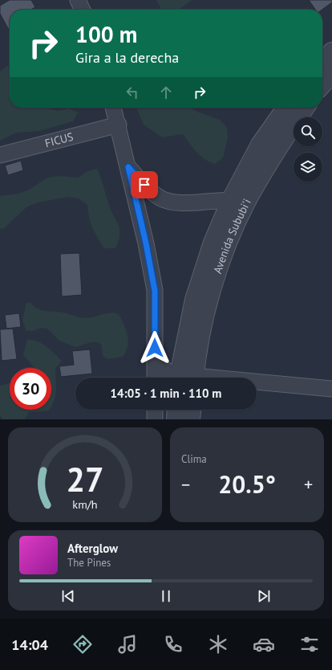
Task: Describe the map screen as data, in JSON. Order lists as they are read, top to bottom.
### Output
{
  "streets": {
    "street": ["FICUS", "Avenida Sububi'i"]
  },
  "page": {
    "turn": ["100 m", "Gira a la derecha"],
    "limit": "30",
    "trip": "14:05 · 1 min · 110 m",
    "tile": "Clima",
    "heat": ["−", "20.5°", "+"],
    "song": ["Afterglow", "The Pines"],
    "tabs": "14:04",
    "gauge": ["27", "km/h"]
  }
}
